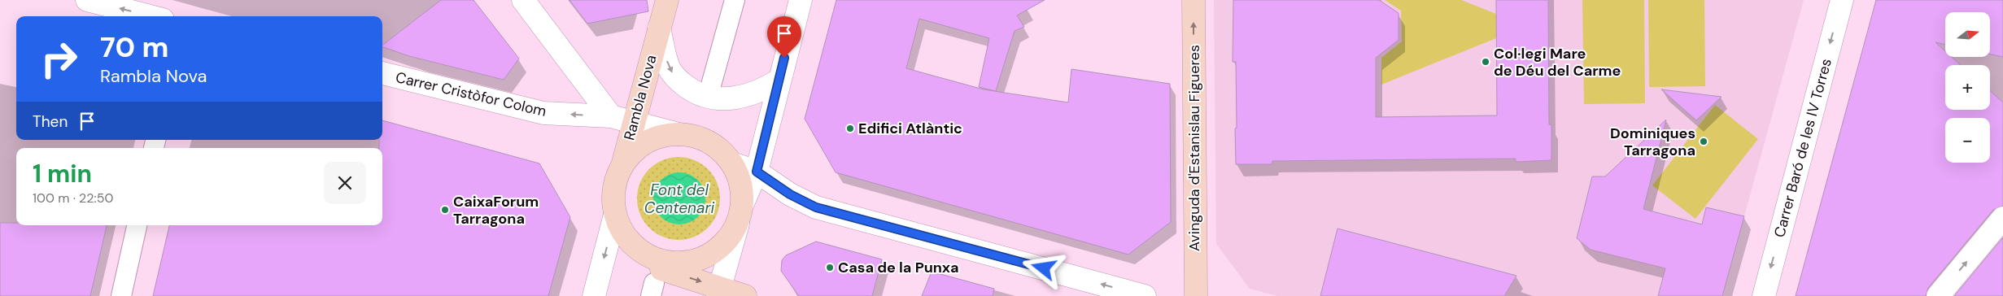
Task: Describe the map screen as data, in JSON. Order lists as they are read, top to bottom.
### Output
{
  "streets": {
    "main road": ["Rambla Nova", "Avinguda d'Estanislau Figueres"],
    "street": ["Carrer Cristòfor Colom", "Carrer Baró de les IV Torres"]
  },
  "crossings": [
    ["Carrer Cristòfor Colom", "Rambla Nova"]
  ],
  "one_way": ["Carrer Cristòfor Colom", "Avinguda d'Estanislau Figueres", "Carrer Baró de les IV Torres"],
  "water": ["Font del Centenari"],
  "places": [
    "Col·legi Mare de Déu del Carme",
    "Edifici Atlàntic",
    "Dominiques Tarragona",
    "CaixaForum Tarragona",
    "Casa de la Punxa"
  ],
  "north": "right",
  "page": {
    "map_buttons": ["+", "−"],
    "turn": ["70 m", "Rambla Nova"],
    "then": "Then",
    "heading": ["1 min", "100 m · 22:50"]
  }
}
